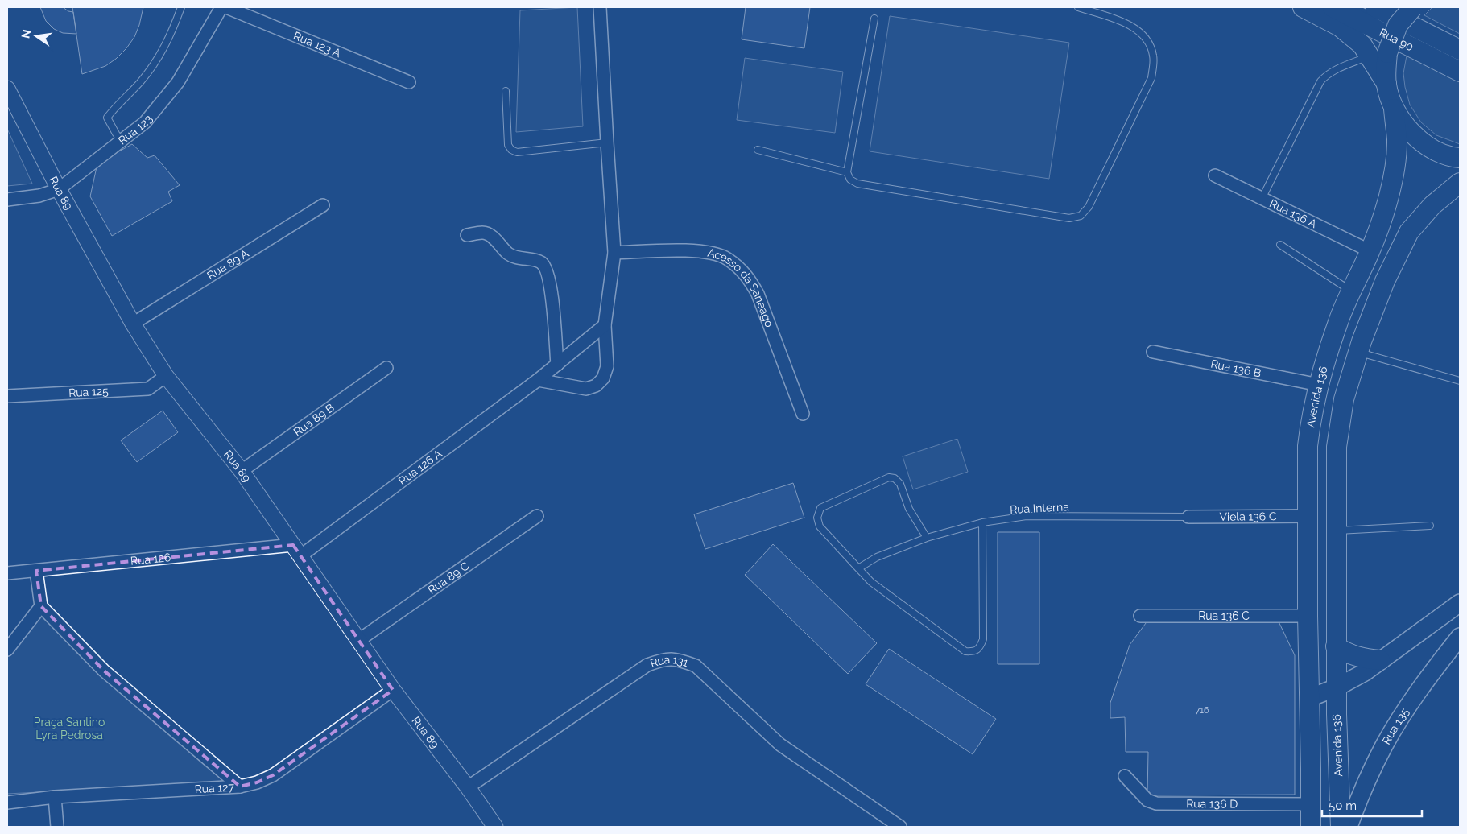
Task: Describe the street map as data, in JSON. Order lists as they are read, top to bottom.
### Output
{
  "streets": {
    "main road": ["Rua 90", "Avenida 136", "Rua 135"],
    "street": [
      "Rua 123 A",
      "Rua 123",
      "Rua 89",
      "Rua 136 A",
      "Rua 89 A",
      "Acesso da Saneago",
      "Rua 136 B",
      "Rua 125",
      "Rua 89 B",
      "Rua 126 A",
      "Viela 136 C",
      "Rua 126",
      "Rua 89 C",
      "Rua 136 C",
      "Rua 131",
      "Rua 127",
      "Rua 136 D"
    ],
    "lane": ["Rua Interna"]
  },
  "crossings": [
    ["Rua 123", "Rua 89"],
    ["Rua 89", "Rua 89 A"],
    ["Rua 89", "Rua 125"],
    ["Rua 89", "Rua 89 B"],
    ["Rua 89", "Rua 126 A"],
    ["Rua 89", "Rua 126"],
    ["Rua 89", "Rua 89 C"],
    ["Rua 89", "Rua 131"],
    ["Rua 89", "Rua 127"],
    ["Rua 136 A", "Avenida 136"],
    ["Rua 136 B", "Avenida 136"],
    ["Avenida 136", "Viela 136 C"],
    ["Avenida 136", "Rua 136 C"],
    ["Avenida 136", "Rua 136 D"],
    ["Rua 126 A", "Rua 126"],
    ["Rua Interna", "Viela 136 C"]
  ],
  "parks": ["Praça Santino Lyra Pedrosa"],
  "house_numbers": ["716"],
  "scale_bar": "50 m",
  "north": "left"
}
